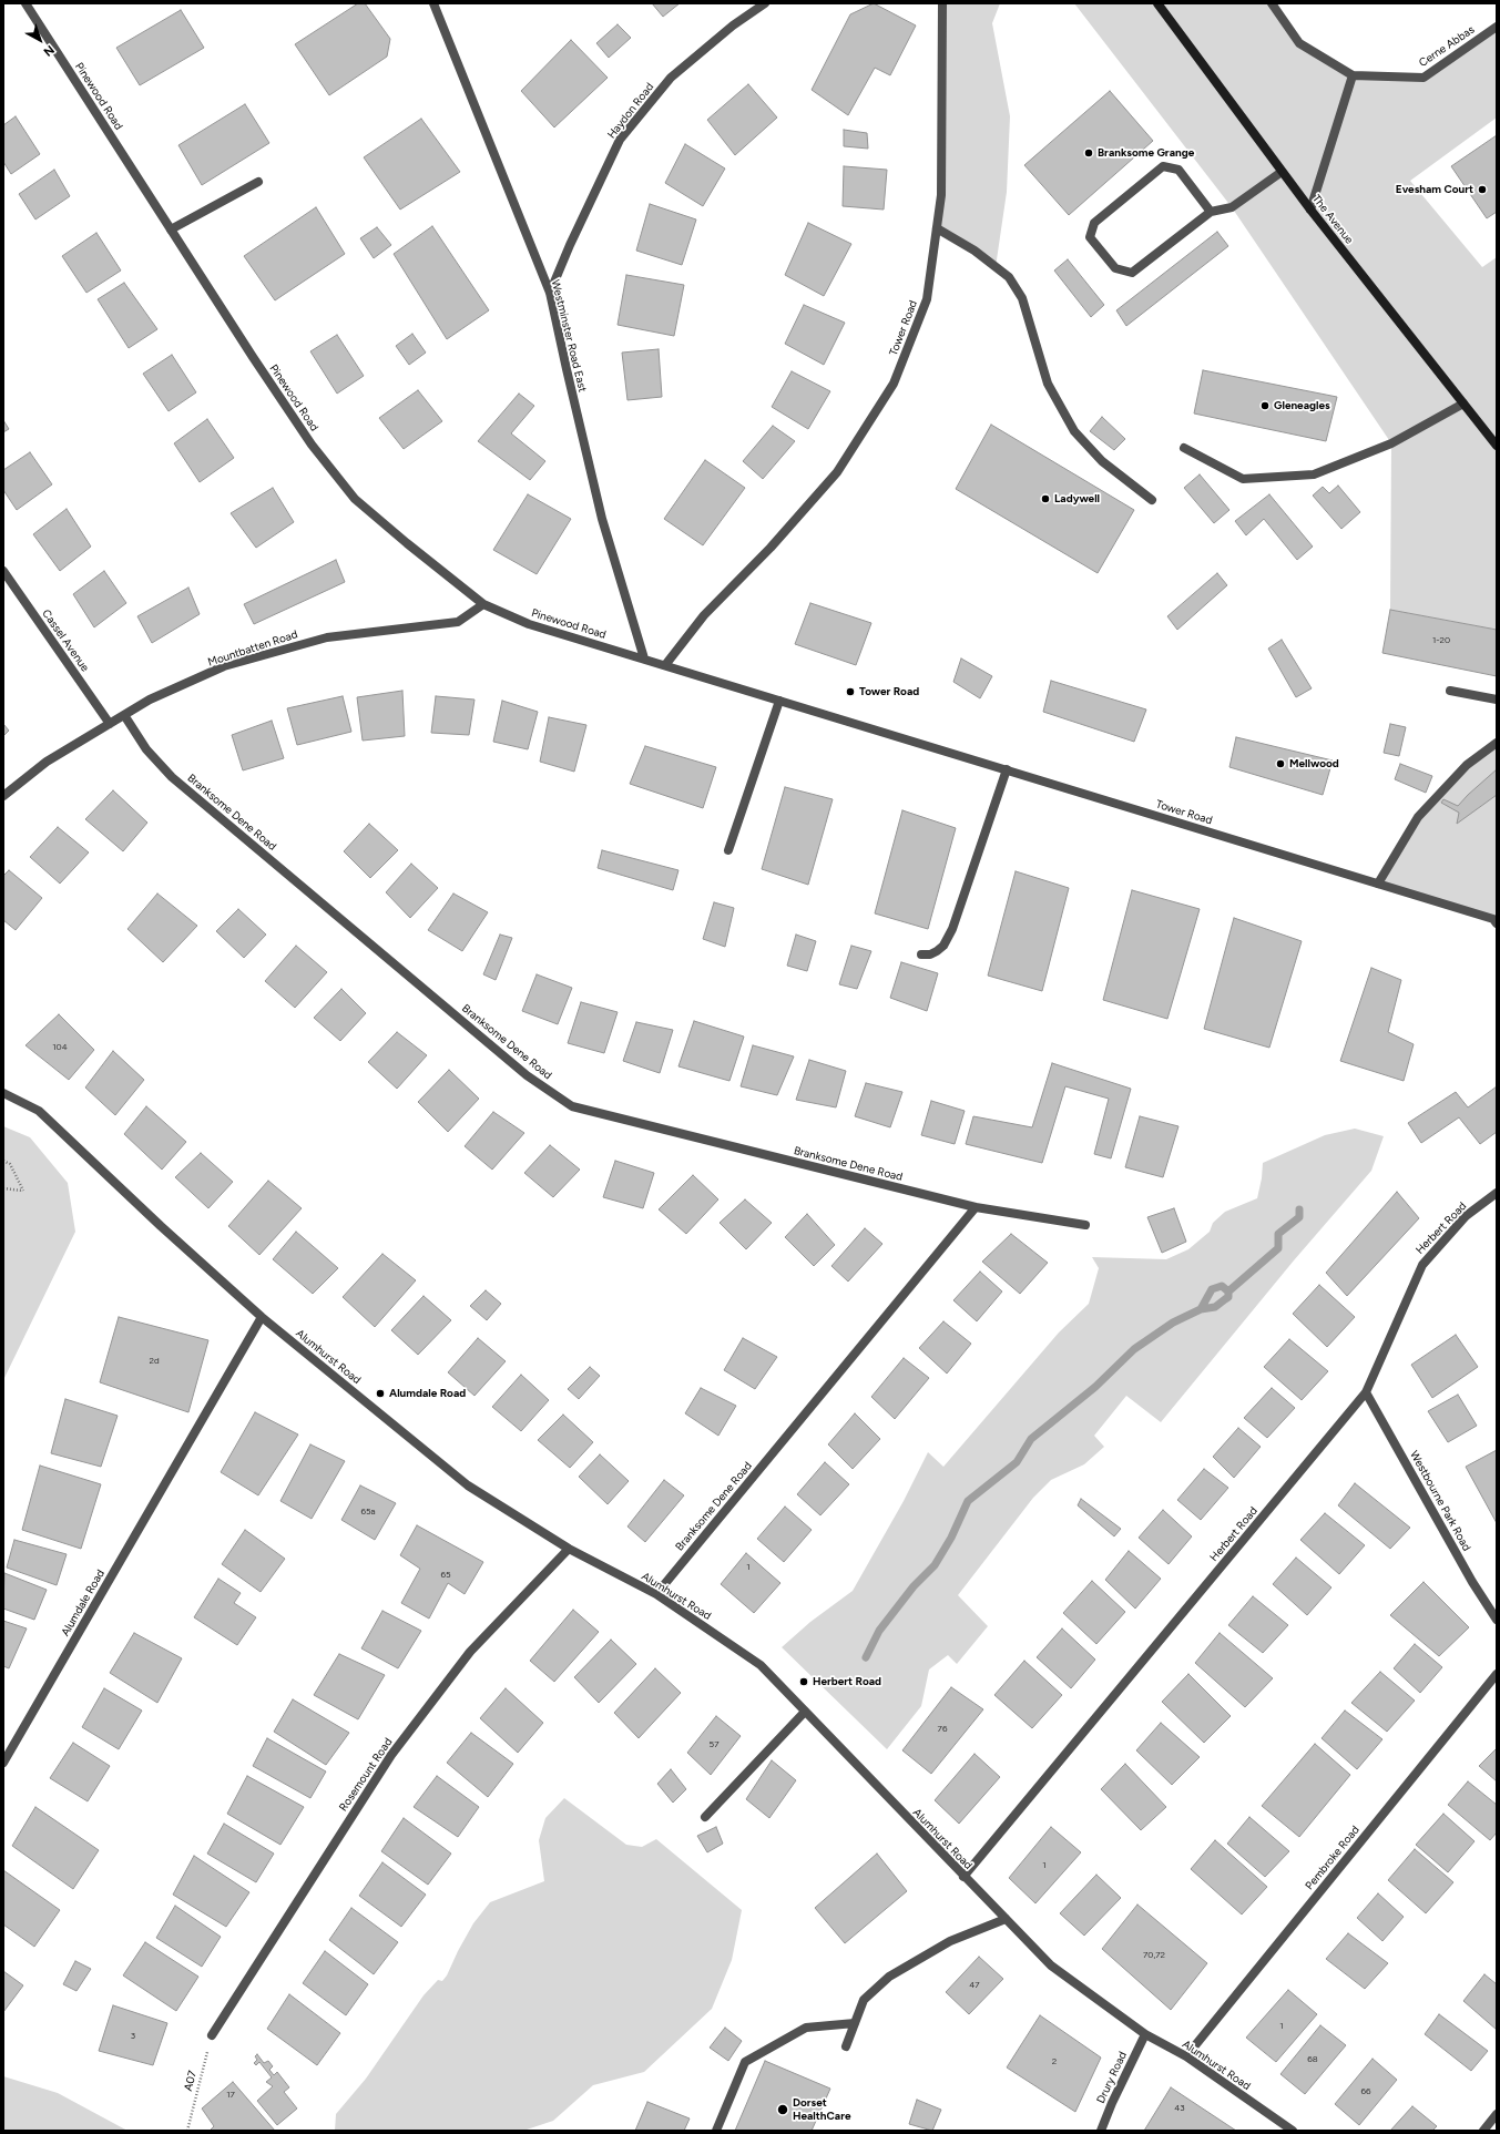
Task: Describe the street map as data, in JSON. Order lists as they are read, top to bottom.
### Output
{
  "streets": {
    "main road": ["The Avenue"],
    "street": [
      "Cerne Abbas",
      "Pinewood Road",
      "Haydon Road",
      "Tower Road",
      "Westminster Road East",
      "Cassel Avenue",
      "Mountbatten Road",
      "Branksome Dene Road",
      "Herbert Road",
      "Alumhurst Road",
      "Westbourne Park Road",
      "Alumdale Road",
      "Rosemount Road",
      "Pembroke Road",
      "Drury Road"
    ],
    "path": ["A07"]
  },
  "crossings": [
    ["Pinewood Road", "Tower Road"],
    ["Pinewood Road", "Westminster Road East"],
    ["Pinewood Road", "Mountbatten Road"],
    ["Haydon Road", "Westminster Road East"],
    ["Cassel Avenue", "Mountbatten Road"],
    ["Mountbatten Road", "Branksome Dene Road"],
    ["Branksome Dene Road", "Alumhurst Road"],
    ["Herbert Road", "Alumhurst Road"],
    ["Herbert Road", "Westbourne Park Road"],
    ["Alumhurst Road", "Alumdale Road"],
    ["Alumhurst Road", "Rosemount Road"],
    ["Alumhurst Road", "Pembroke Road"],
    ["Alumhurst Road", "Drury Road"],
    ["Rosemount Road", "A07"]
  ],
  "places": [
    "Branksome Grange",
    "Evesham Court",
    "Gleneagles",
    "Ladywell",
    "Tower Road",
    "Mellwood",
    "Alumdale Road",
    "Herbert Road",
    "Dorset HealthCare"
  ],
  "house_numbers": [
    "1-20",
    "104",
    "2d",
    "65a",
    "1",
    "65",
    "76",
    "57",
    "1",
    "70,72",
    "47",
    "1",
    "3",
    "68",
    "2",
    "66",
    "17",
    "43"
  ],
  "north": "bottom right"
}
